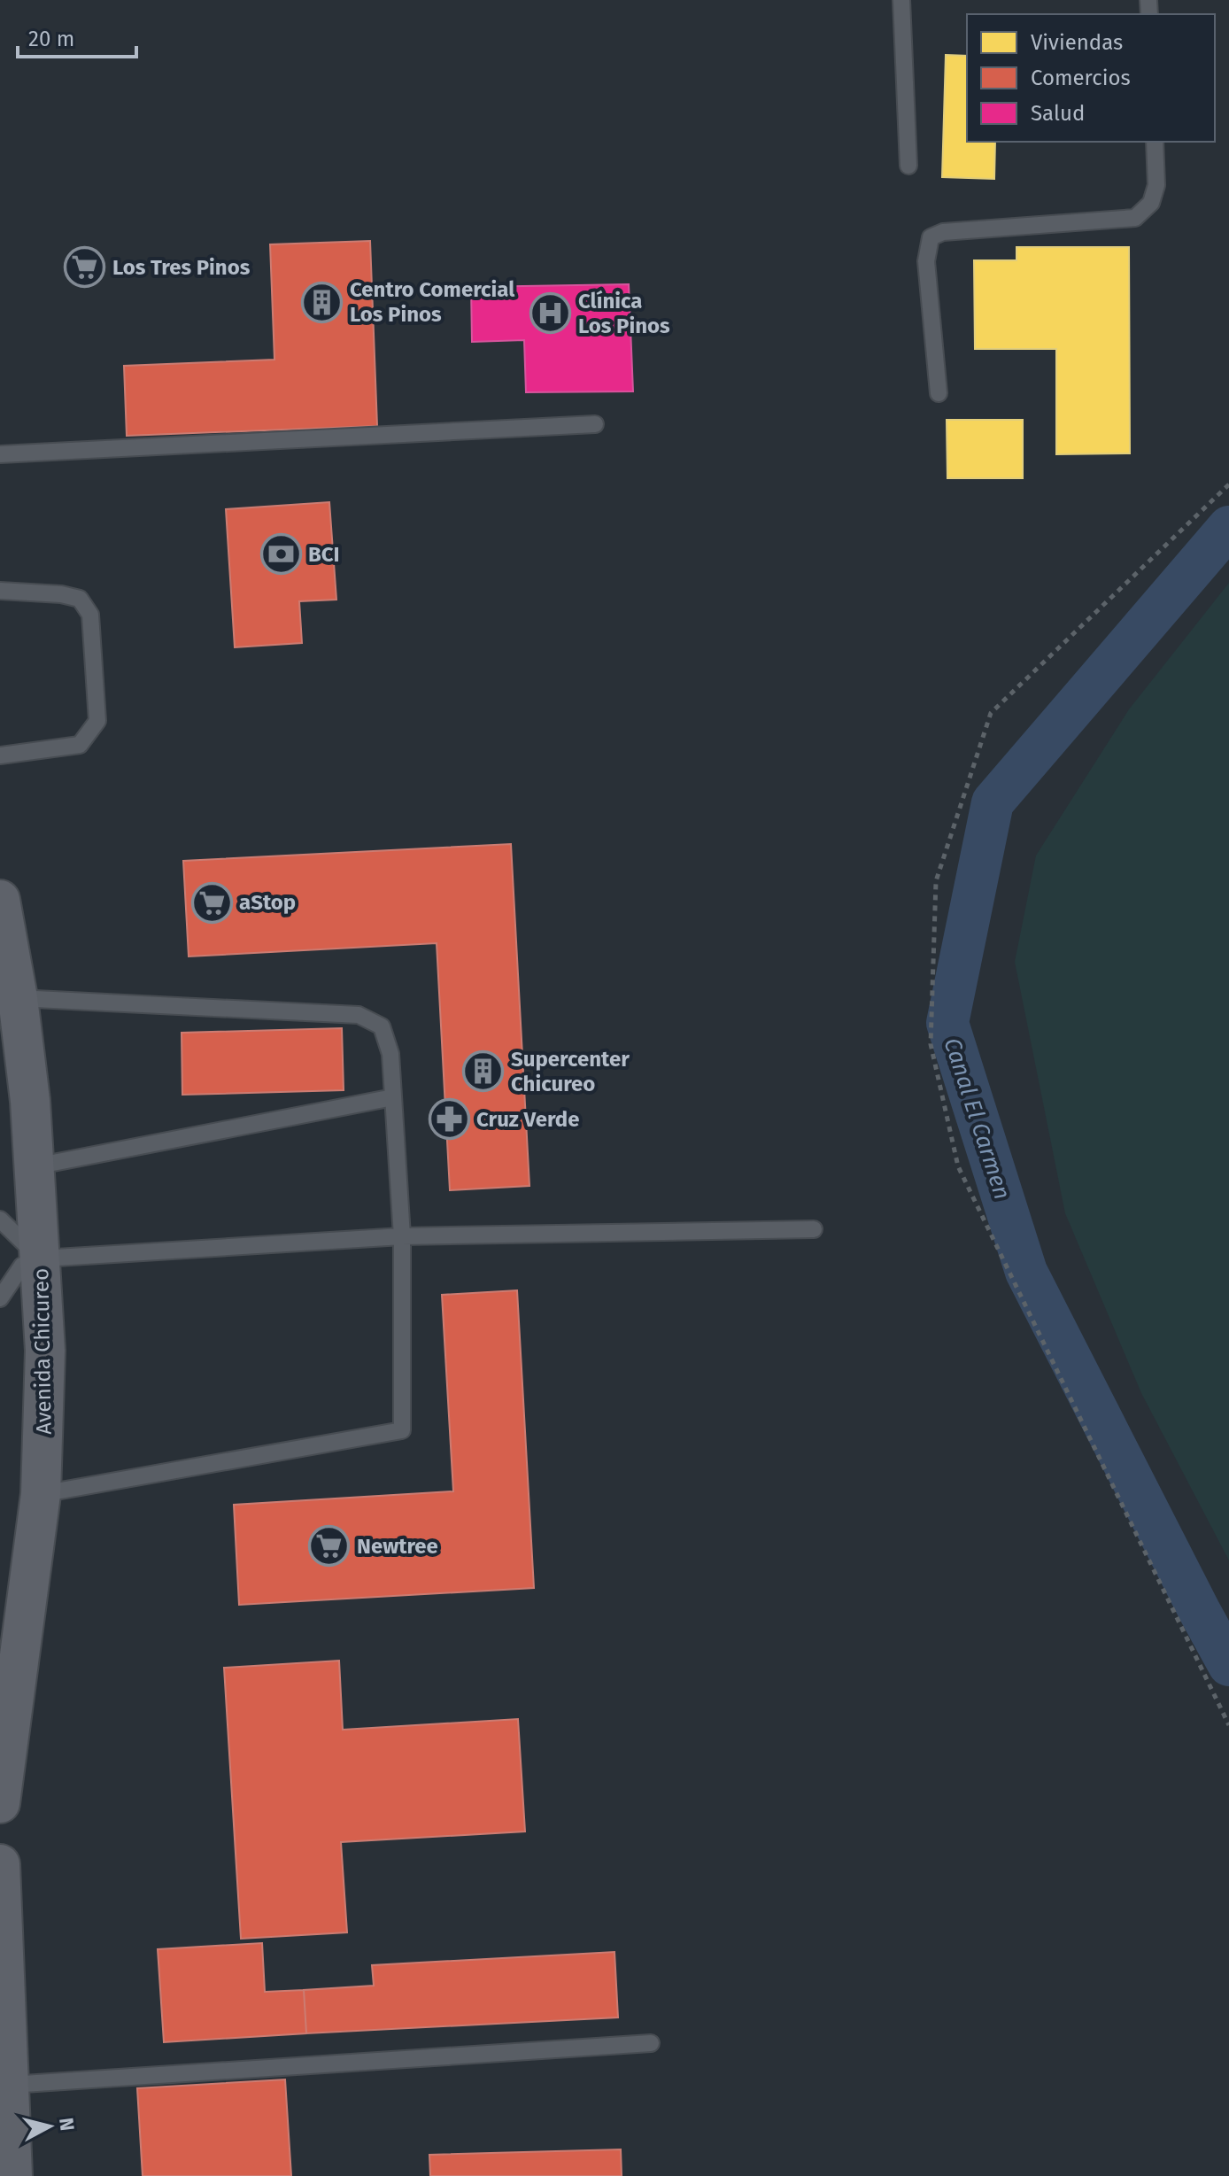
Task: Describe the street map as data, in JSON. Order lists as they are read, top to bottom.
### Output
{
  "streets": {
    "main road": ["Avenida Chicureo"]
  },
  "water": ["Canal El Carmen"],
  "places": {
    "supermarket": ["Los Tres Pinos", "aStop", "Newtree"],
    "building": ["Centro Comercial Los Pinos", "Supercenter Chicureo"],
    "hospital": ["Clínica Los Pinos"],
    "bank": ["BCI"],
    "pharmacy": ["Cruz Verde"]
  },
  "legend": ["Viviendas", "Comercios", "Salud"],
  "scale_bar": "20 m",
  "north": "right"
}
